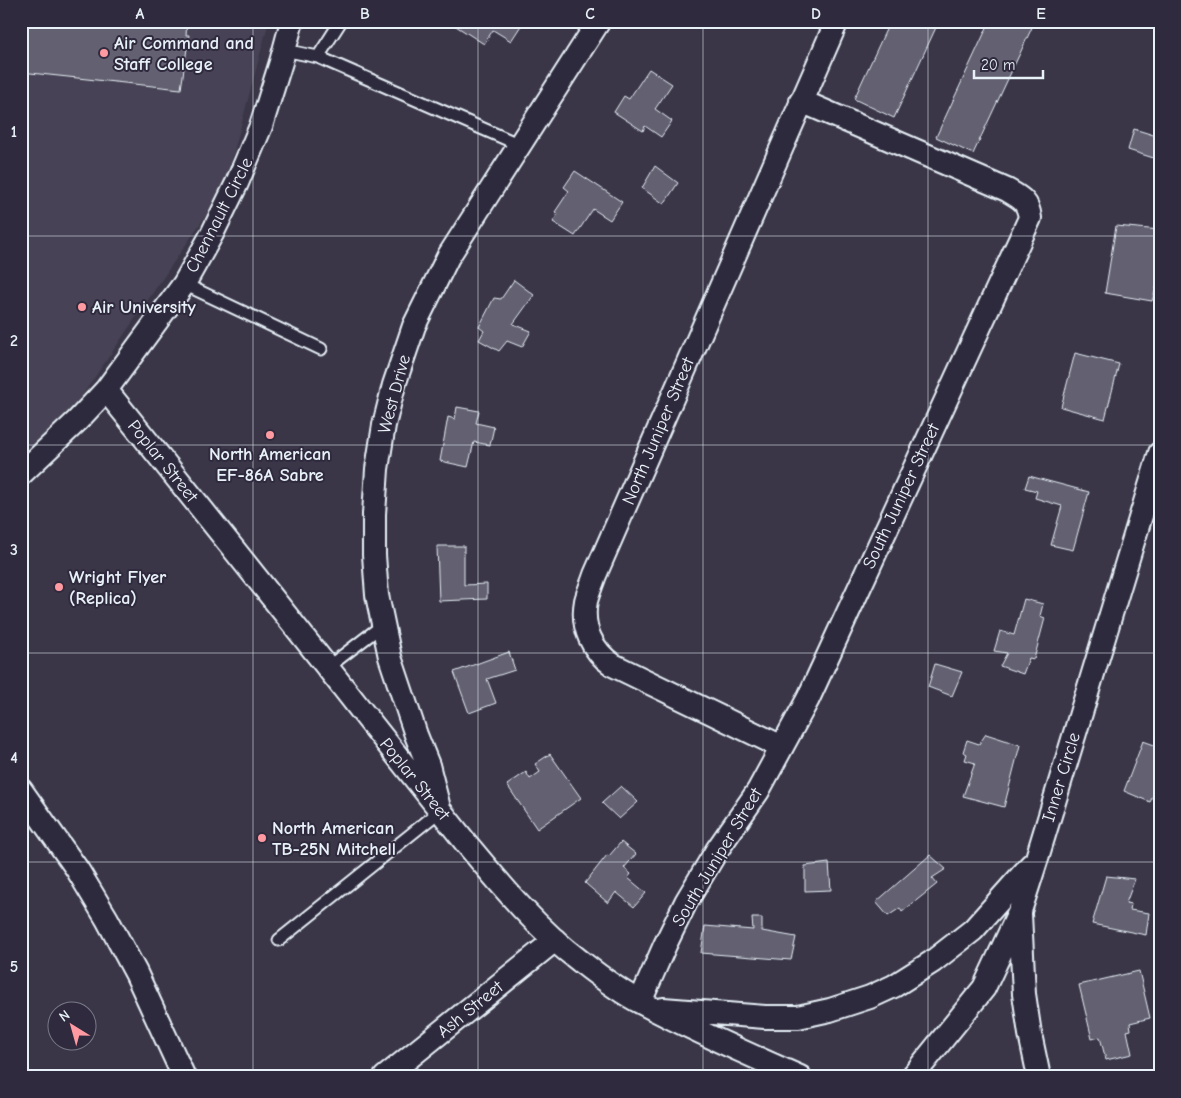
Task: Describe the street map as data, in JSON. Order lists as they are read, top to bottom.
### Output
{
  "streets": {
    "street": [
      "Chennault Circle",
      "West Drive",
      "North Juniper Street",
      "Poplar Street",
      "South Juniper Street",
      "Inner Circle",
      "Ash Street"
    ]
  },
  "crossings": [
    ["Chennault Circle", "Poplar Street"],
    ["West Drive", "Poplar Street"],
    ["North Juniper Street", "South Juniper Street"],
    ["Poplar Street", "South Juniper Street"],
    ["Poplar Street", "Ash Street"]
  ],
  "places": [
    "Air Command and Staff College",
    "Air University",
    "North American EF-86A Sabre",
    "Wright Flyer (Replica)",
    "North American TB-25N Mitchell"
  ],
  "scale_bar": "20 m",
  "north": "top left",
  "grid": {
    "columns": [
      "A",
      "B",
      "C",
      "D",
      "E"
    ],
    "rows": [
      "1",
      "2",
      "3",
      "4",
      "5"
    ]
  }
}
